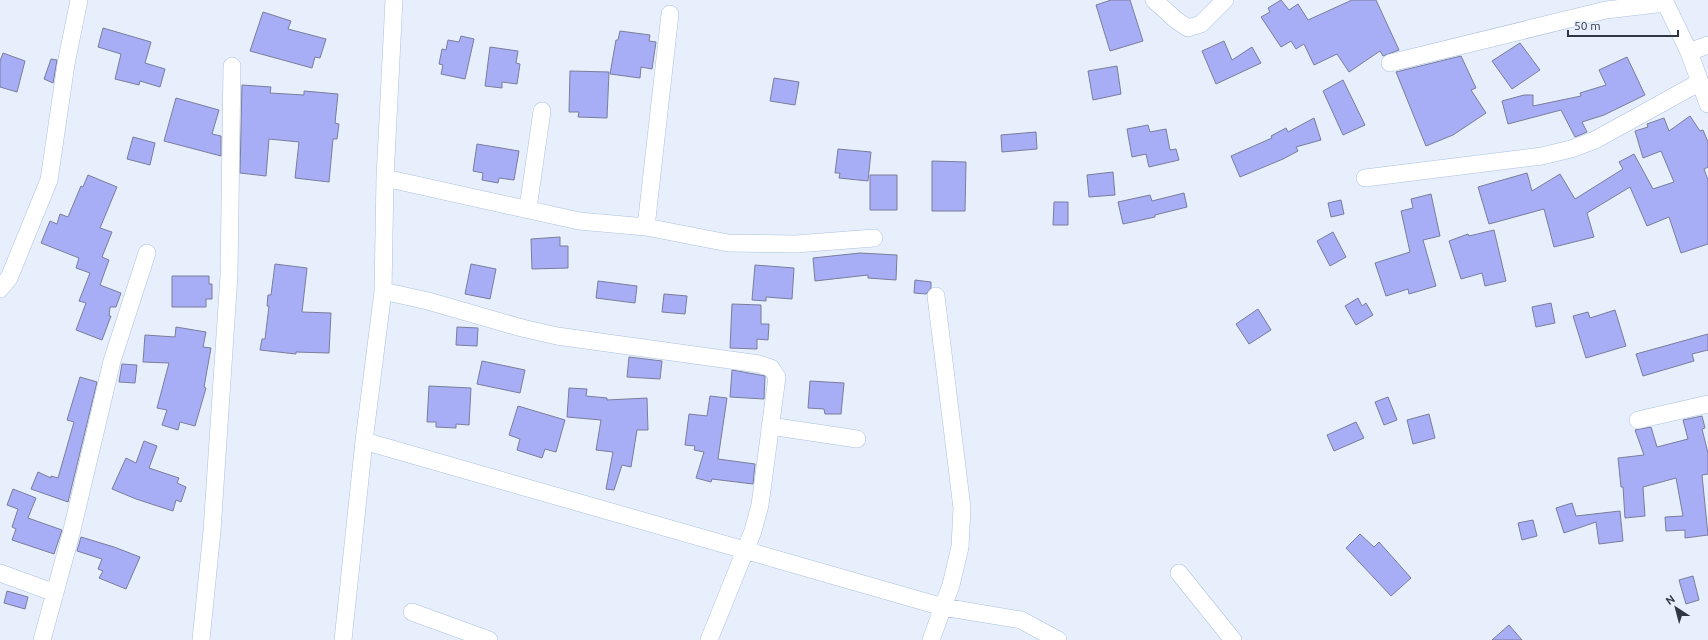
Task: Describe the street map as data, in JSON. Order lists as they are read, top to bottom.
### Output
{
  "scale_bar": "50 m",
  "north": "top left"
}
